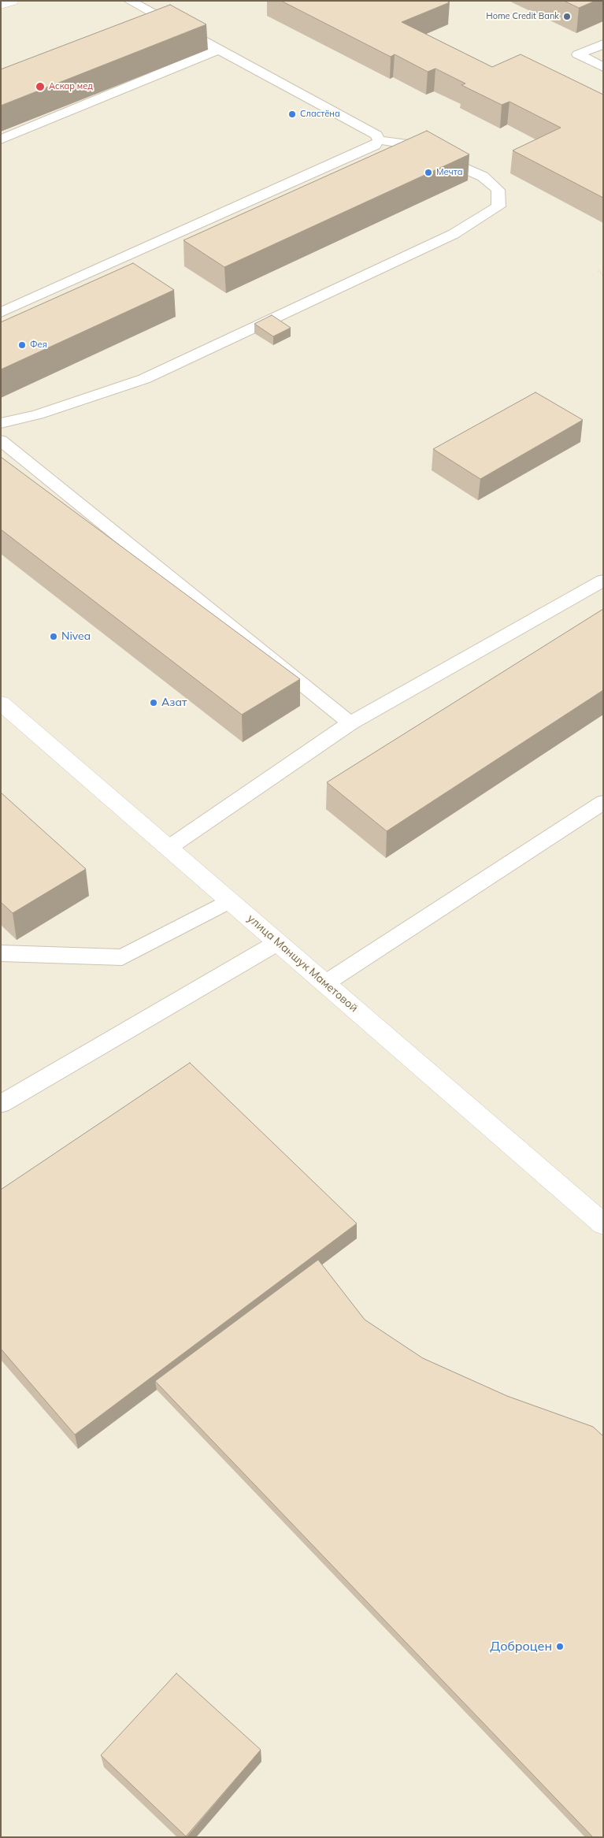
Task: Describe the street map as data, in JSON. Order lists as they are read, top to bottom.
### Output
{
  "streets": {
    "street": ["улица Маншук Маметовой"]
  },
  "places": [
    "Home Credit Bank",
    "Аскар мед",
    "Сластёна",
    "Мечта",
    "Фея",
    "Nivea",
    "Азат",
    "Доброцен"
  ]
}
